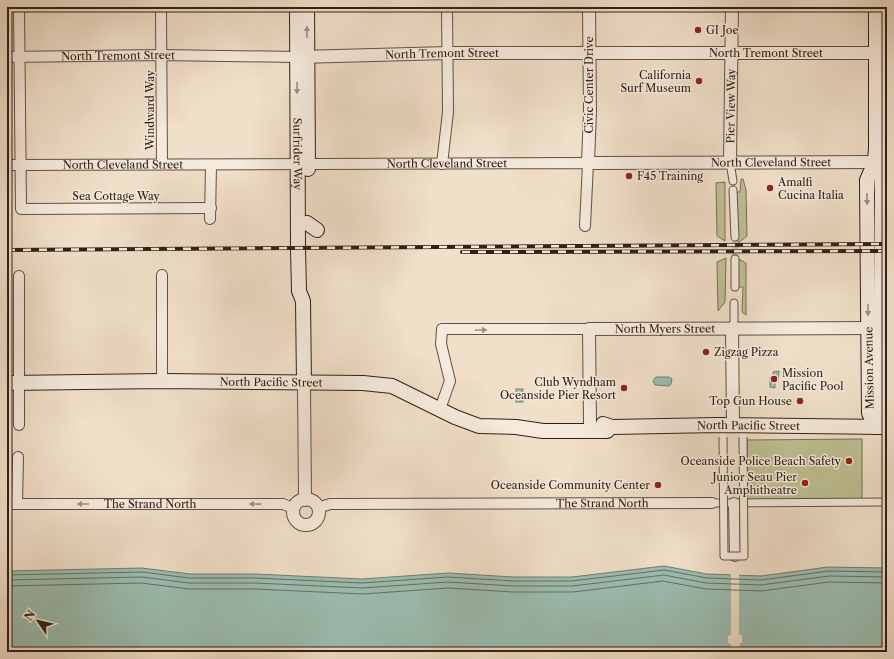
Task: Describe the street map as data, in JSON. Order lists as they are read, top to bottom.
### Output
{
  "streets": {
    "main road": ["Surfrider Way", "Mission Avenue", "North Pacific Street"],
    "street": [
      "North Tremont Street",
      "Civic Center Drive",
      "Pier View Way",
      "Windward Way",
      "North Cleveland Street",
      "Sea Cottage Way",
      "North Myers Street",
      "The Strand North"
    ]
  },
  "crossings": [
    ["North Tremont Street", "Civic Center Drive"],
    ["North Tremont Street", "Pier View Way"],
    ["North Tremont Street", "Windward Way"],
    ["North Tremont Street", "Surfrider Way"],
    ["North Tremont Street", "Mission Avenue"],
    ["Civic Center Drive", "North Cleveland Street"],
    ["Pier View Way", "North Cleveland Street"],
    ["Windward Way", "North Cleveland Street"],
    ["Surfrider Way", "North Cleveland Street"],
    ["Surfrider Way", "North Pacific Street"],
    ["Surfrider Way", "The Strand North"],
    ["North Cleveland Street", "Sea Cottage Way"],
    ["North Cleveland Street", "Mission Avenue"],
    ["North Myers Street", "Mission Avenue"],
    ["North Myers Street", "North Pacific Street"],
    ["Mission Avenue", "North Pacific Street"]
  ],
  "places": [
    "GI Joe",
    "California Surf Museum",
    "F45 Training",
    "Amalfi Cucina Italia",
    "Zigzag Pizza",
    "Mission Pacific Pool",
    "Club Wyndham Oceanside Pier Resort",
    "Top Gun House",
    "Oceanside Police Beach Safety",
    "Junior Seau Pier Amphitheatre",
    "Oceanside Community Center"
  ],
  "north": "top left"
}
